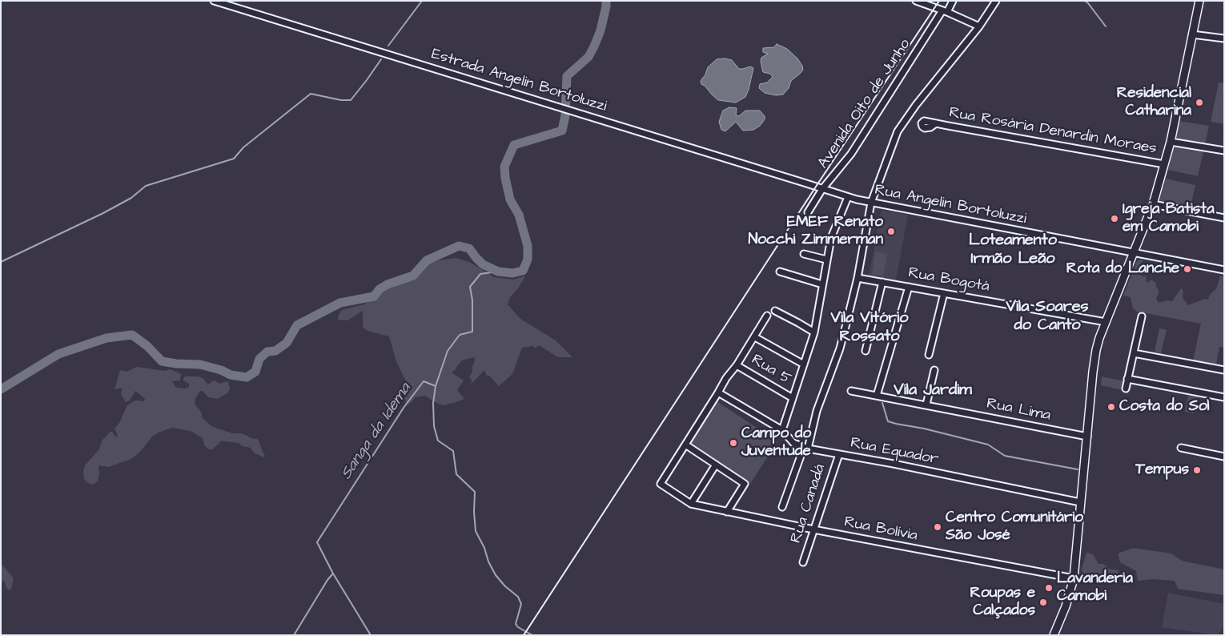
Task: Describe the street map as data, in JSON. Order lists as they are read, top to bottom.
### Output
{
  "streets": {
    "street": [
      "Estrada Angelin Bortoluzzi",
      "Avenida Oito de Junho",
      "Rua Rosária Denardin Moraes",
      "Rua Angelin Bortoluzzi",
      "Rua Bogotá",
      "Rua 5",
      "Rua Lima",
      "Rua Equador",
      "Rua Canadá",
      "Rua Bolívia"
    ]
  },
  "crossings": [
    ["Estrada Angelin Bortoluzzi", "Rua Angelin Bortoluzzi"],
    ["Avenida Oito de Junho", "Rua Angelin Bortoluzzi"],
    ["Rua Equador", "Rua Canadá"],
    ["Rua Canadá", "Rua Bolívia"]
  ],
  "districts": [
    "Loteamento Irmão Leão",
    "Vila Soares do Canto",
    "Vila Vitório Rossato",
    "Vila Jardim"
  ],
  "water": ["Sanga da Idema"],
  "places": [
    "Residencial Catharina",
    "Igreja Batista em Camobi",
    "EMEF Renato Nocchi Zimmerman",
    "Rota do Lanche",
    "Costa do Sol",
    "Campo do Juventude",
    "Tempus",
    "Centro Comunitário São José",
    "Lavanderia Camobi",
    "Roupas e Calçados"
  ]
}
